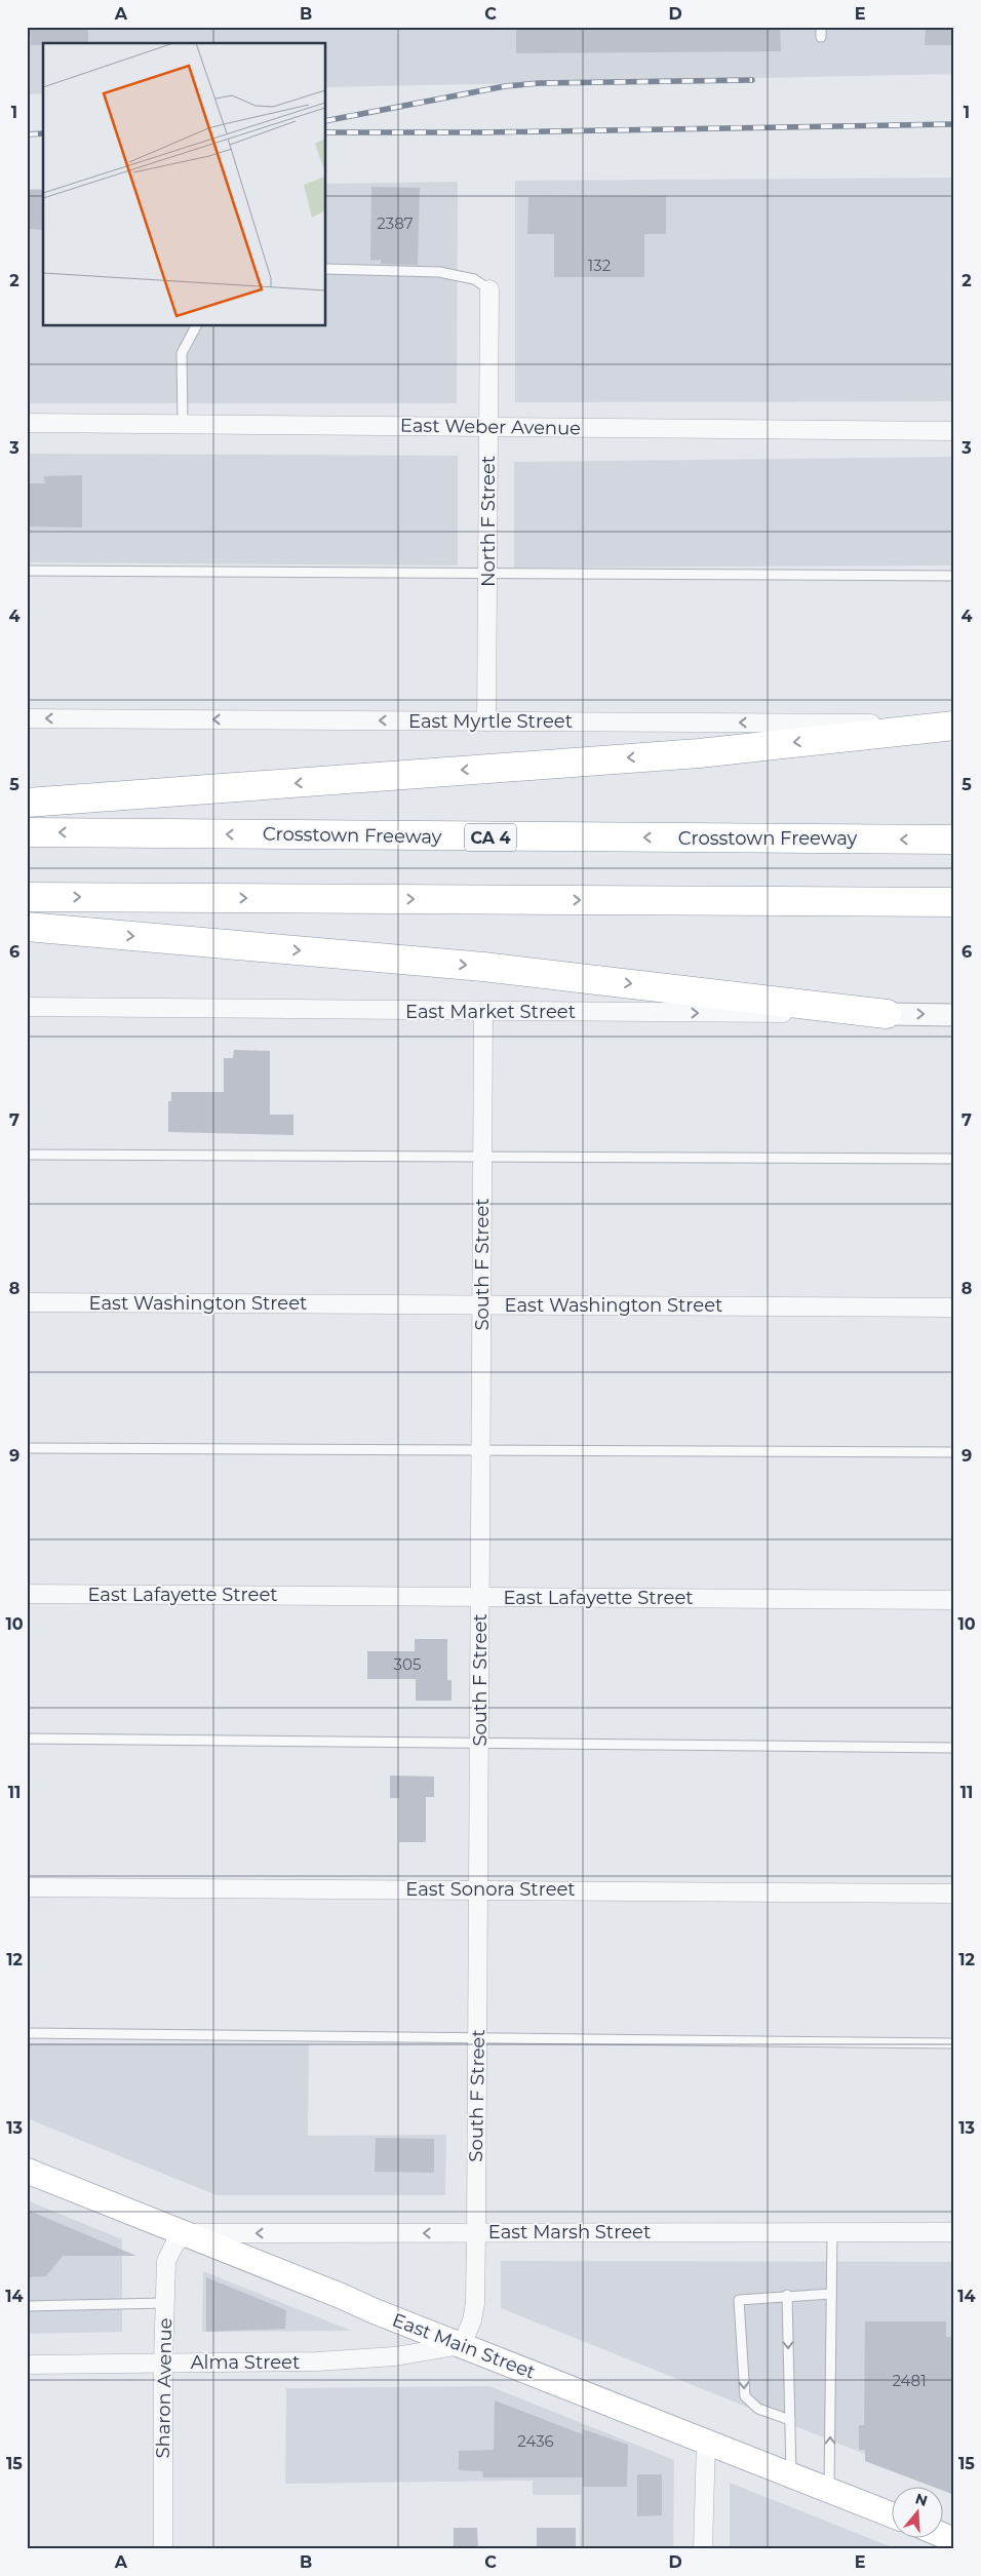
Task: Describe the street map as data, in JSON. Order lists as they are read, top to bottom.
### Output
{
  "streets": {
    "highway": ["Crosstown Freeway", "CA 4"],
    "main road": ["East Main Street"],
    "street": [
      "East Weber Avenue",
      "North F Street",
      "East Myrtle Street",
      "East Market Street",
      "South F Street",
      "East Washington Street",
      "East Lafayette Street",
      "East Sonora Street",
      "East Marsh Street",
      "Alma Street",
      "Sharon Avenue"
    ]
  },
  "crossings": [
    ["East Weber Avenue", "North F Street"],
    ["North F Street", "East Myrtle Street"],
    ["East Market Street", "South F Street"],
    ["South F Street", "East Washington Street"],
    ["South F Street", "East Lafayette Street"],
    ["South F Street", "East Sonora Street"],
    ["South F Street", "East Marsh Street"],
    ["South F Street", "East Main Street"],
    ["South F Street", "Alma Street"],
    ["East Marsh Street", "East Main Street"],
    ["East Marsh Street", "Sharon Avenue"],
    ["East Main Street", "Alma Street"],
    ["East Main Street", "Sharon Avenue"],
    ["Alma Street", "Sharon Avenue"]
  ],
  "one_way": ["East Myrtle Street", "East Market Street", "East Marsh Street"],
  "house_numbers": [
    "2387",
    "132",
    "305",
    "2481",
    "2436"
  ],
  "north": "top",
  "grid": {
    "columns": [
      "A",
      "B",
      "C",
      "D",
      "E"
    ],
    "rows": [
      "1",
      "2",
      "3",
      "4",
      "5",
      "6",
      "7",
      "8",
      "9",
      "10",
      "11",
      "12",
      "13",
      "14",
      "15"
    ]
  }
}
